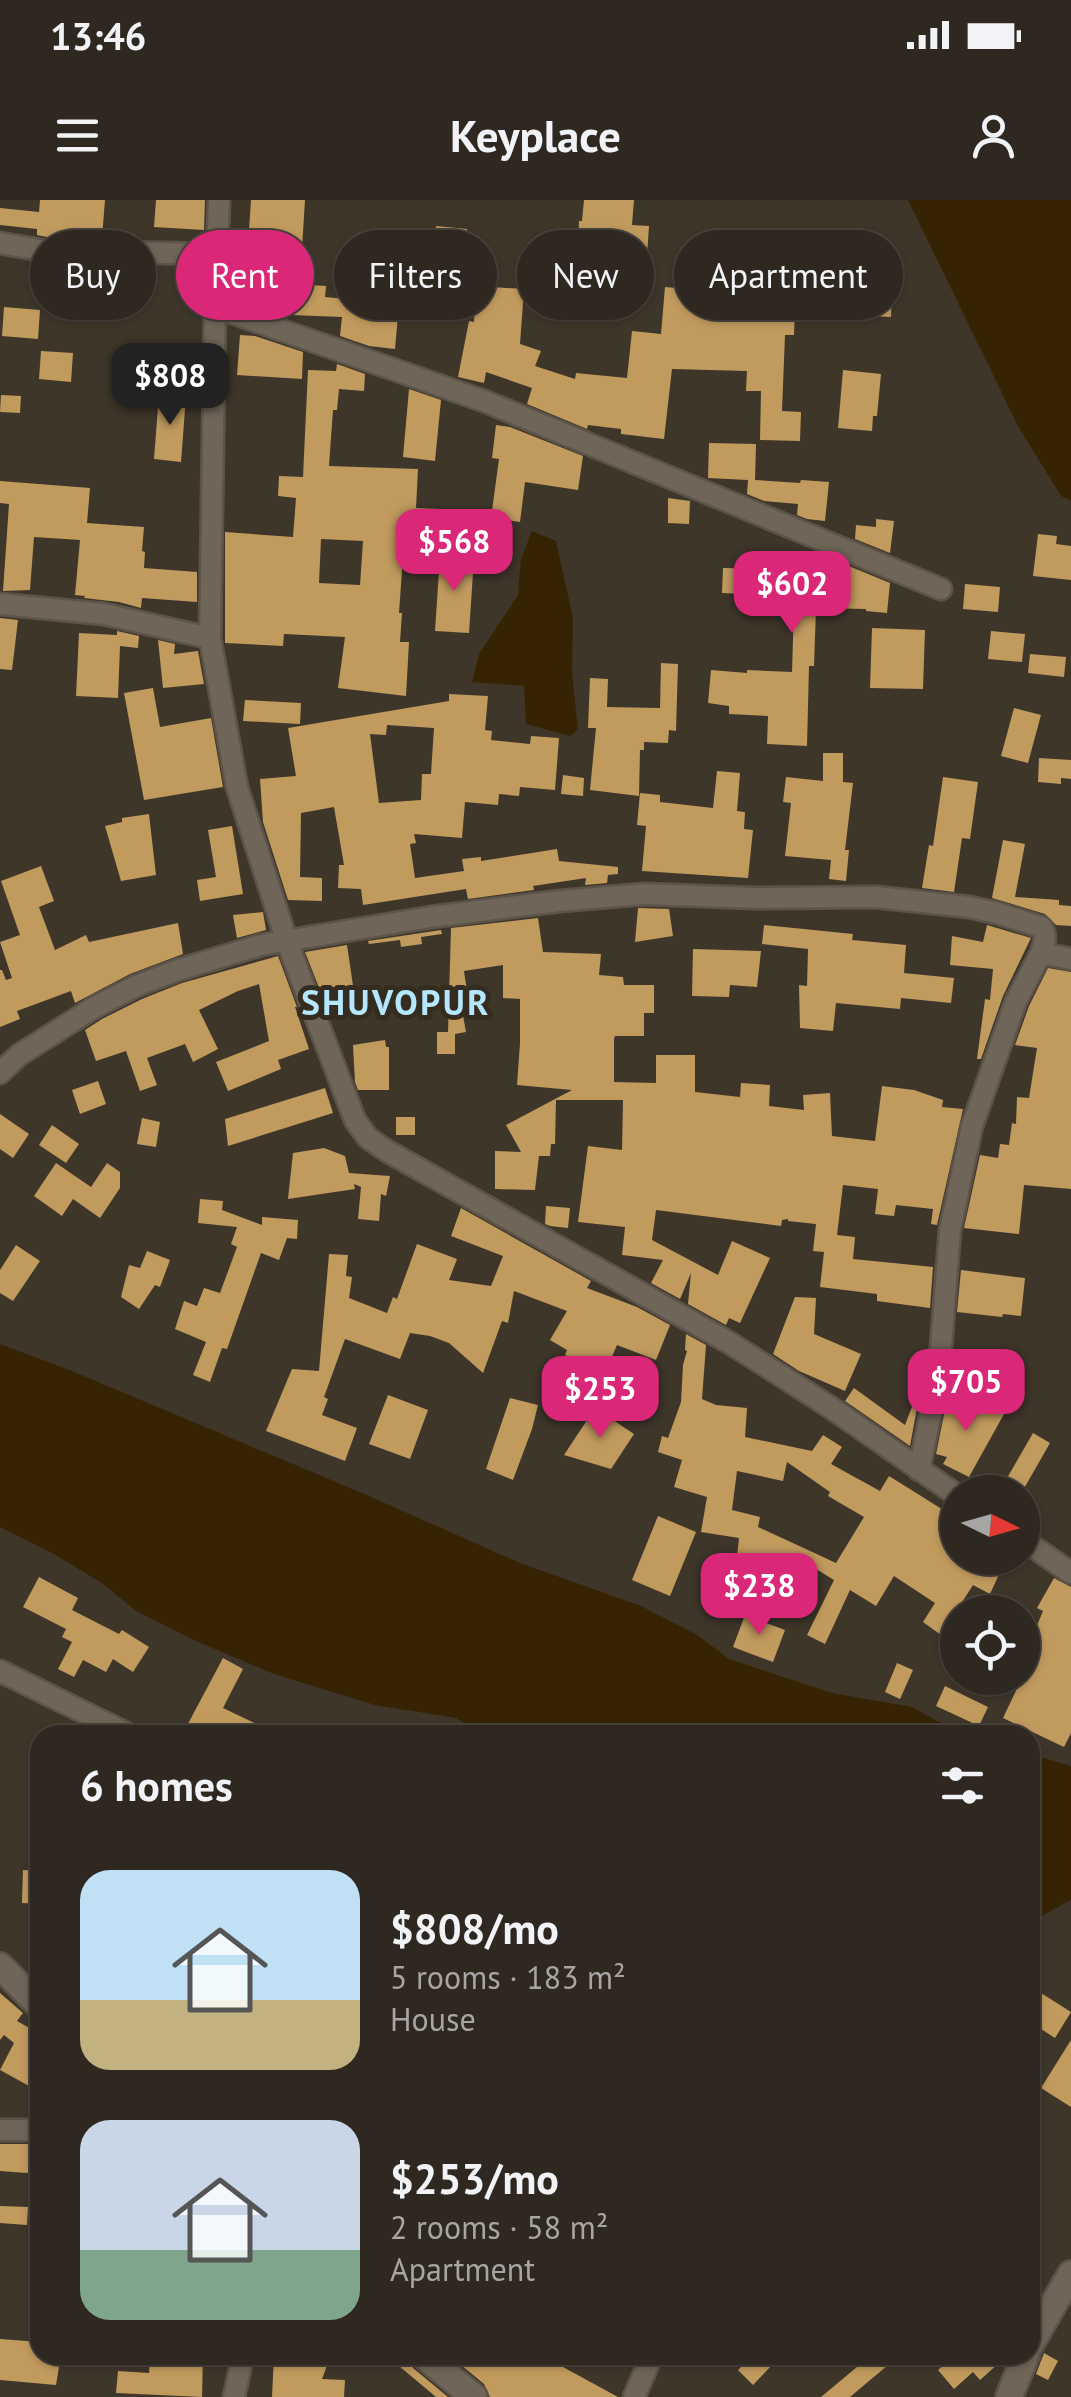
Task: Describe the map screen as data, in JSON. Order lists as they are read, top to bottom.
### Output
{
  "districts": ["SHUVOPUR"],
  "north": "right",
  "page": {
    "status": "13:46",
    "header": "Keyplace",
    "chip": [
      "Buy",
      "Rent",
      "Filters",
      "New",
      "Apartment"
    ],
    "price": [
      "$808",
      "$568",
      "$602",
      "$705",
      "$253",
      "$238"
    ],
    "heading": "6 homes",
    "list": [
      {
        "name": "$808/mo",
        "note": "5 rooms · 183 m² · House"
      },
      {
        "name": "$253/mo",
        "note": "2 rooms · 58 m² · Apartment"
      }
    ]
  }
}
